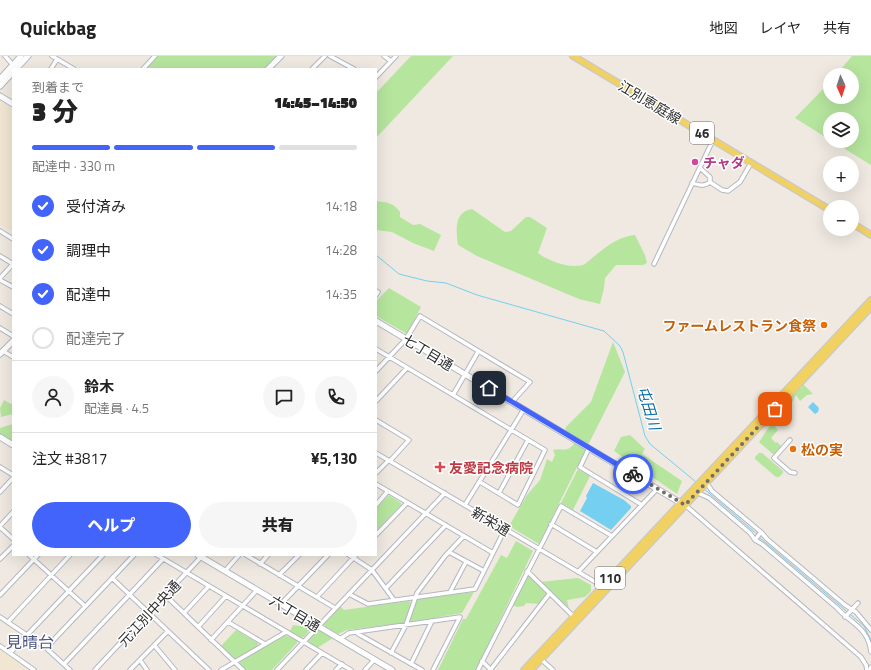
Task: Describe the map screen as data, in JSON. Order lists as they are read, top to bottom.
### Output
{
  "streets": {
    "main road": ["江別恵庭線", "46", "110"],
    "street": [
      "七丁目通",
      "新栄通",
      "元江別中央通",
      "六丁目通"
    ]
  },
  "crossings": [
    ["七丁目通", "110"],
    ["新栄通", "110"],
    ["元江別中央通", "六丁目通"]
  ],
  "districts": ["見晴台"],
  "water": ["屯田川"],
  "places": {
    "other": ["チャダ", "ファームレストラン食祭", "松の実"],
    "health": ["友愛記念病院"]
  },
  "north": "bottom",
  "page": {
    "header": "Quickbag",
    "nav": ["地図", "レイヤ", "共有"],
    "map_buttons": ["+", "−"],
    "heading": ["3 分", "到着まで", "14:45–14:50"],
    "panel": [
      "鈴木",
      "配達員 · 4.5",
      "注文 #3817",
      "¥5,130"
    ],
    "bar": "配達中 · 330 m",
    "list": [
      ["受付済み", "14:18"],
      ["調理中", "14:28"],
      ["配達中", "14:35"],
      "配達完了"
    ],
    "buttons": ["ヘルプ", "共有"]
  }
}
